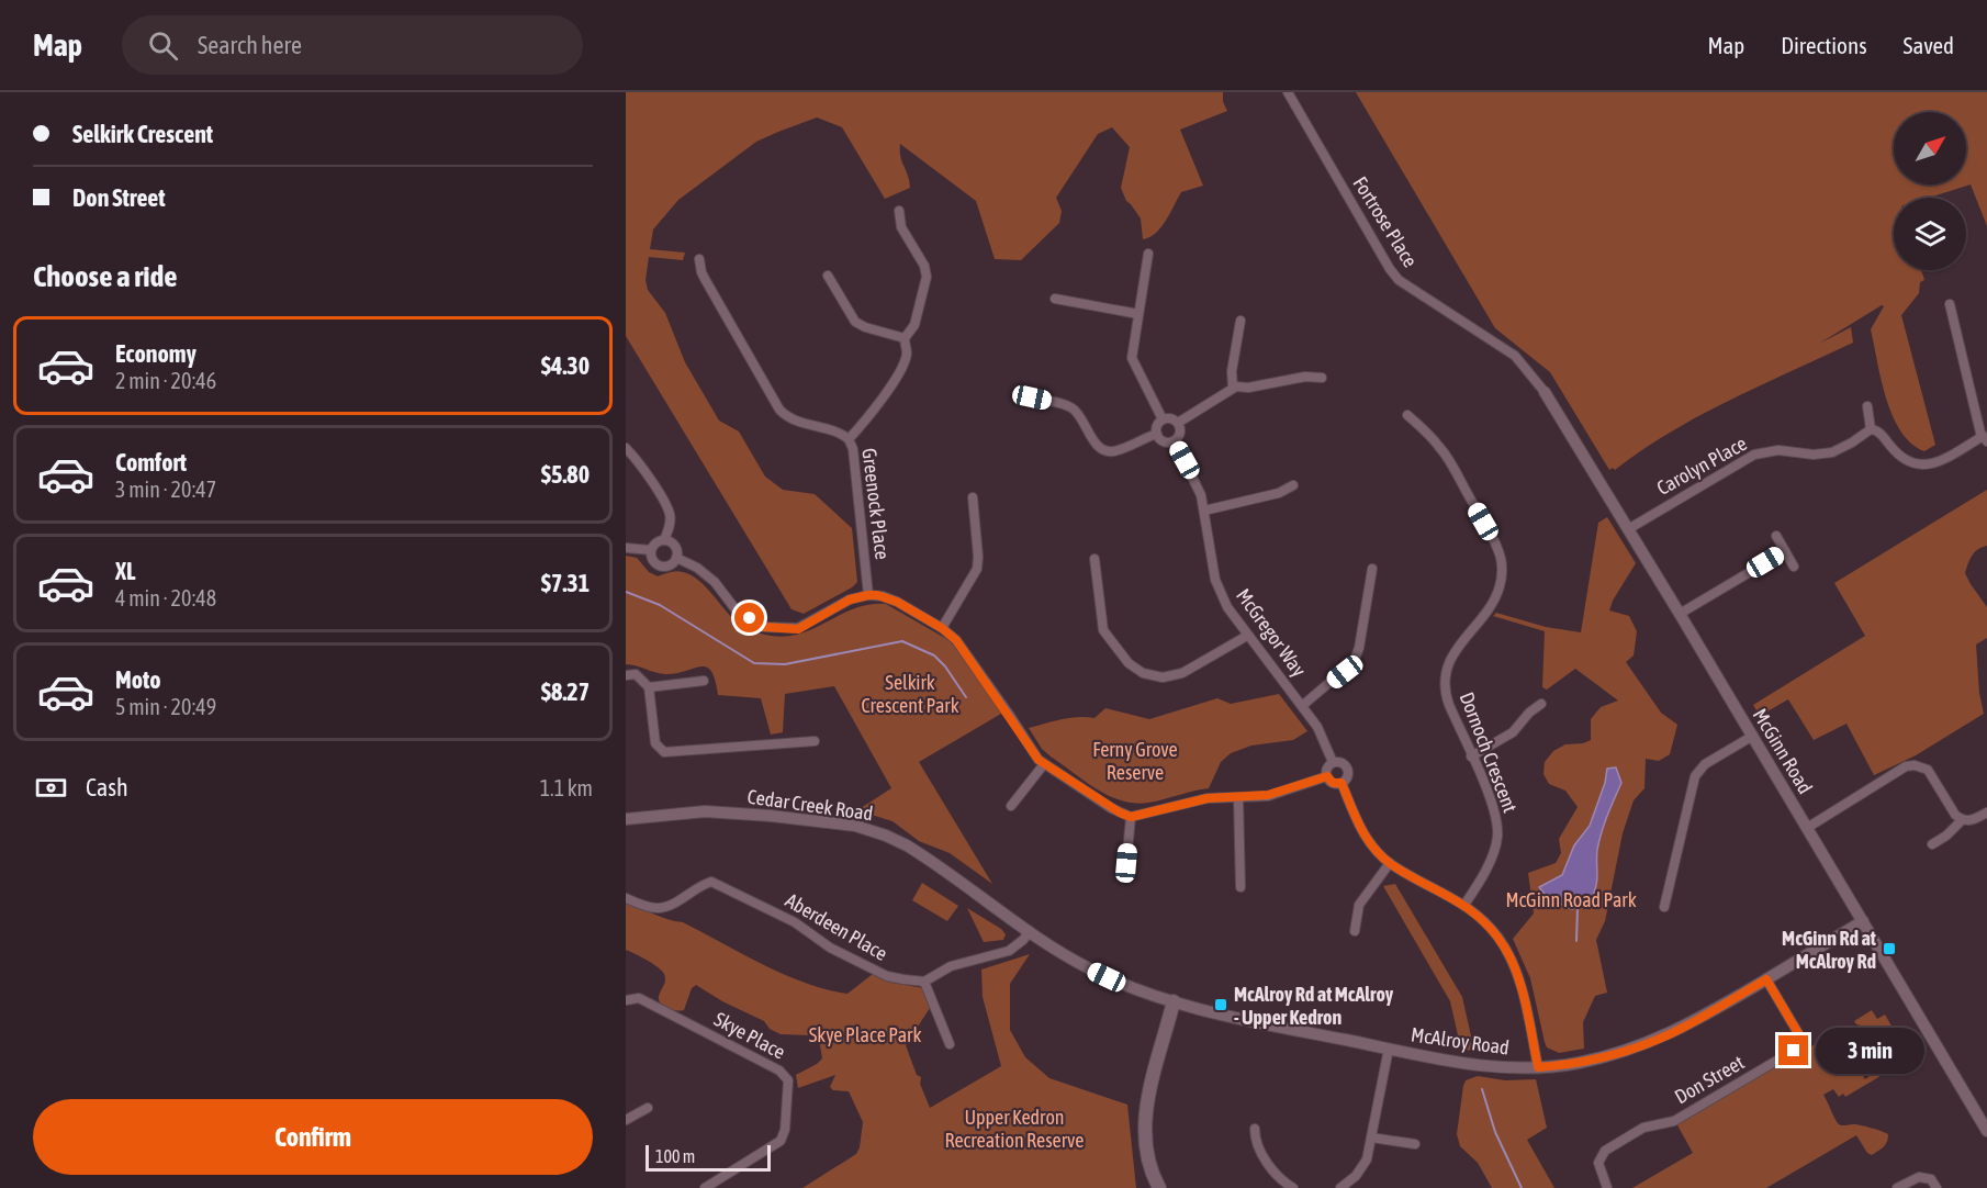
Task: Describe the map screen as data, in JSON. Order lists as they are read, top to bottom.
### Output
{
  "streets": {
    "street": [
      "Fortrose Place",
      "Carolyn Place",
      "Greenock Place",
      "McGregor Way",
      "McGinn Road",
      "Dornoch Crescent",
      "Cedar Creek Road",
      "Aberdeen Place",
      "Skye Place",
      "McAlroy Road",
      "Don Street"
    ]
  },
  "crossings": [
    ["Fortrose Place", "McGinn Road"],
    ["Carolyn Place", "McGinn Road"],
    ["McGinn Road", "McAlroy Road"],
    ["Cedar Creek Road", "McAlroy Road"],
    ["McAlroy Road", "Don Street"]
  ],
  "parks": [
    "Selkirk Crescent Park",
    "Ferny Grove Reserve",
    "McGinn Road Park",
    "Skye Place Park",
    "Upper Kedron Recreation Reserve"
  ],
  "places": {
    "transit": ["McGinn Rd at McAlroy Rd", "McAlroy Rd at McAlroy - Upper Kedron"]
  },
  "scale_bar": "100 m",
  "north": "top right",
  "page": {
    "header": "Map",
    "search": "Search here",
    "nav": ["Map", "Directions", "Saved"],
    "banner": ["Selkirk Crescent", "Don Street"],
    "heading": "Choose a ride",
    "list": [
      {
        "name": "Economy",
        "note": "2 min · 20:46",
        "value": "$4.30"
      },
      {
        "name": "Comfort",
        "note": "3 min · 20:47",
        "value": "$5.80"
      },
      {
        "name": "XL",
        "note": "4 min · 20:48",
        "value": "$7.31"
      },
      {
        "name": "Moto",
        "note": "5 min · 20:49",
        "value": "$8.27"
      }
    ],
    "pay": ["Cash", "1.1 km"],
    "bubble": "3 min",
    "buttons": "Confirm",
    "scale": "100 m"
  }
}
